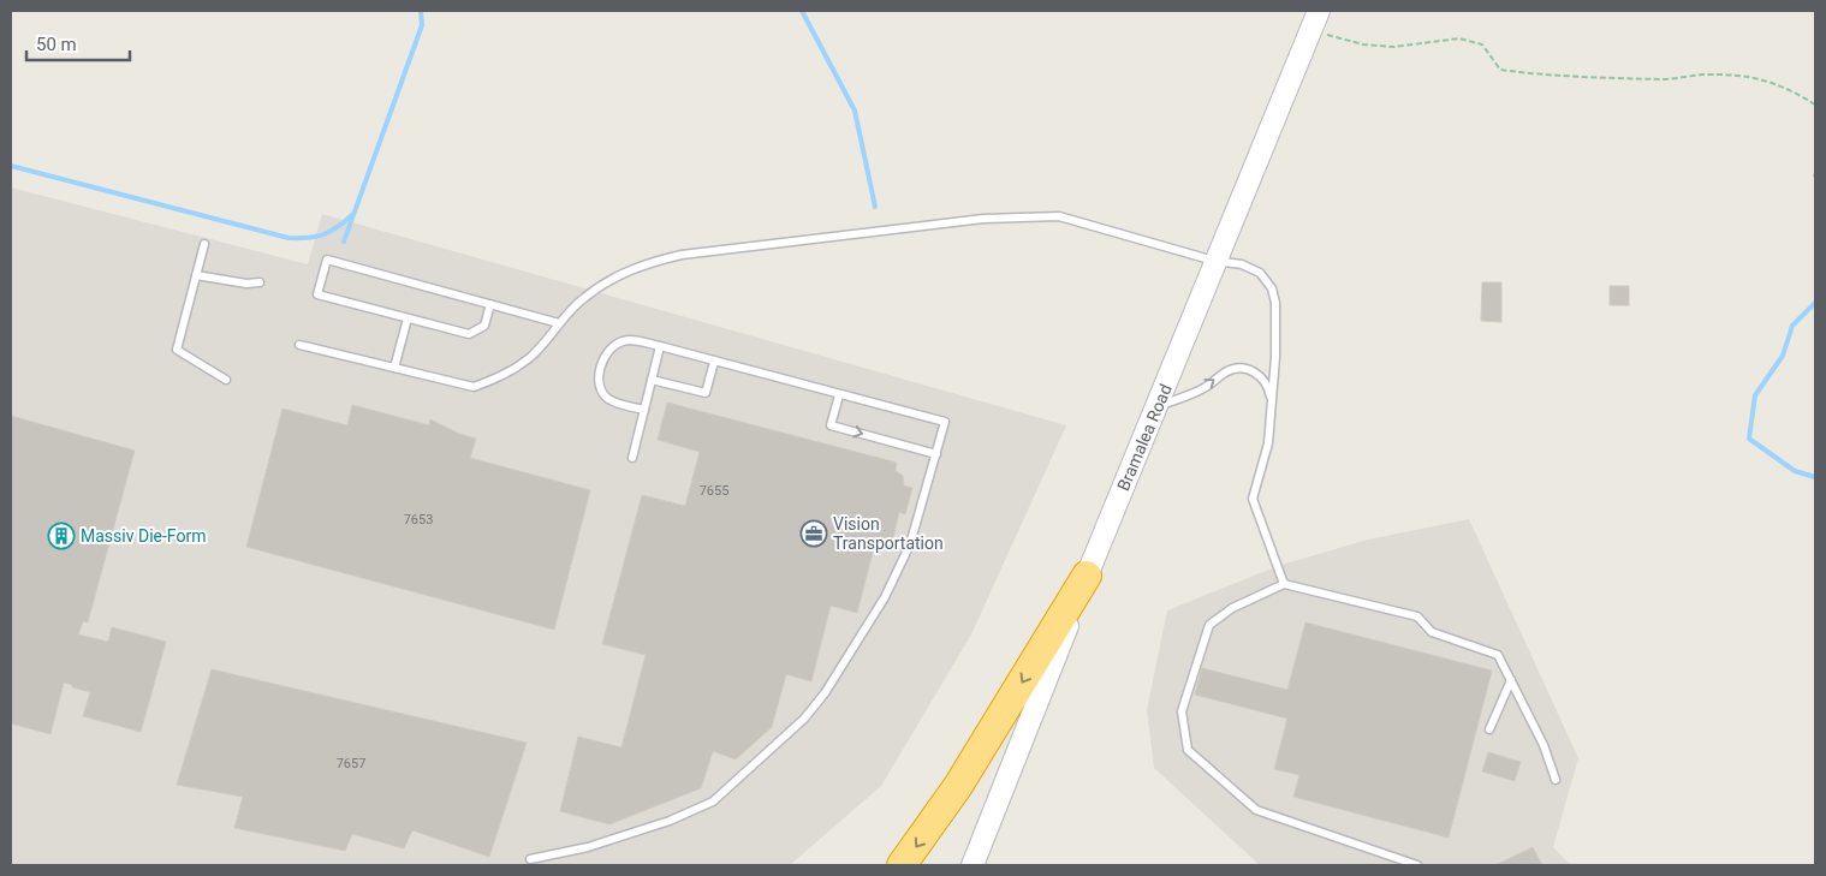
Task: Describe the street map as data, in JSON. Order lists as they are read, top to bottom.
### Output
{
  "streets": {
    "main road": ["Bramalea Road"]
  },
  "places": {
    "office": ["Vision Transportation"],
    "building": ["Massiv Die-Form"]
  },
  "house_numbers": ["7655", "7653", "7657"],
  "scale_bar": "50 m"
}
